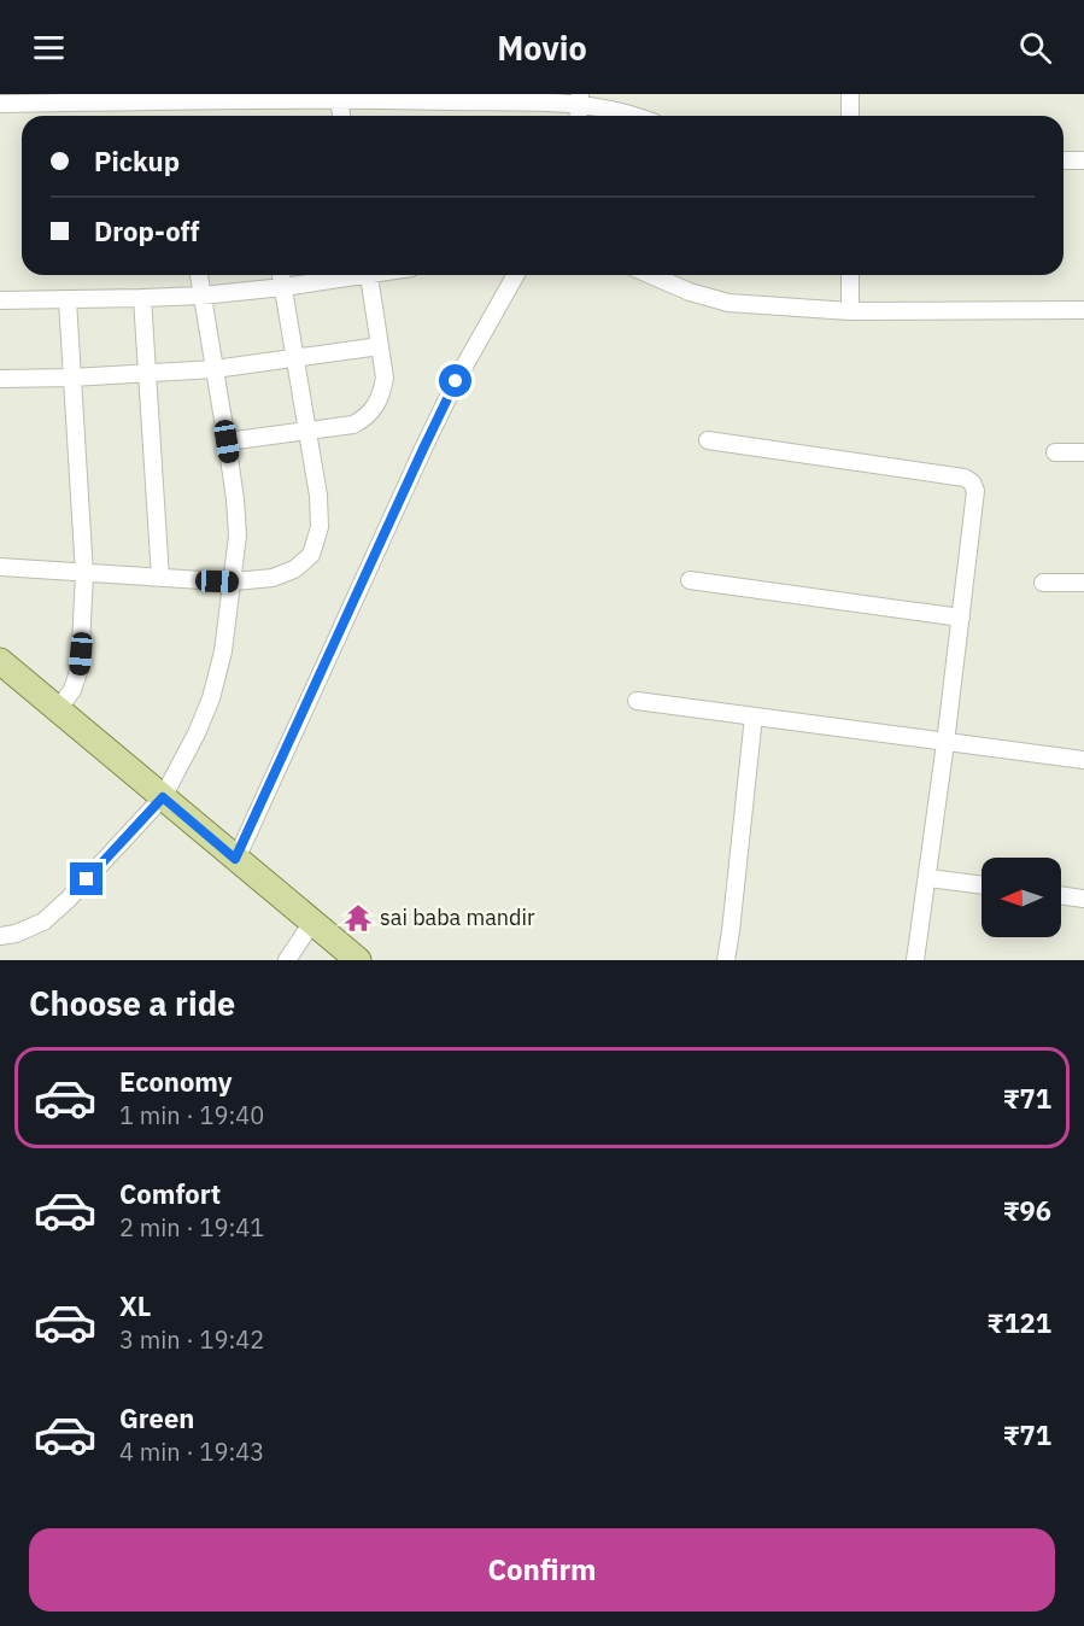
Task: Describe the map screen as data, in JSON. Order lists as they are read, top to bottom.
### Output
{
  "places": {
    "temple": ["sai baba mandir"]
  },
  "north": "left",
  "page": {
    "header": "Movio",
    "banner": ["Pickup", "Drop-off"],
    "heading": "Choose a ride",
    "list": [
      {
        "name": "Economy",
        "note": "1 min · 19:40",
        "value": "₹71"
      },
      {
        "name": "Comfort",
        "note": "2 min · 19:41",
        "value": "₹96"
      },
      {
        "name": "XL",
        "note": "3 min · 19:42",
        "value": "₹121"
      },
      {
        "name": "Green",
        "note": "4 min · 19:43",
        "value": "₹71"
      }
    ],
    "buttons": "Confirm"
  }
}
